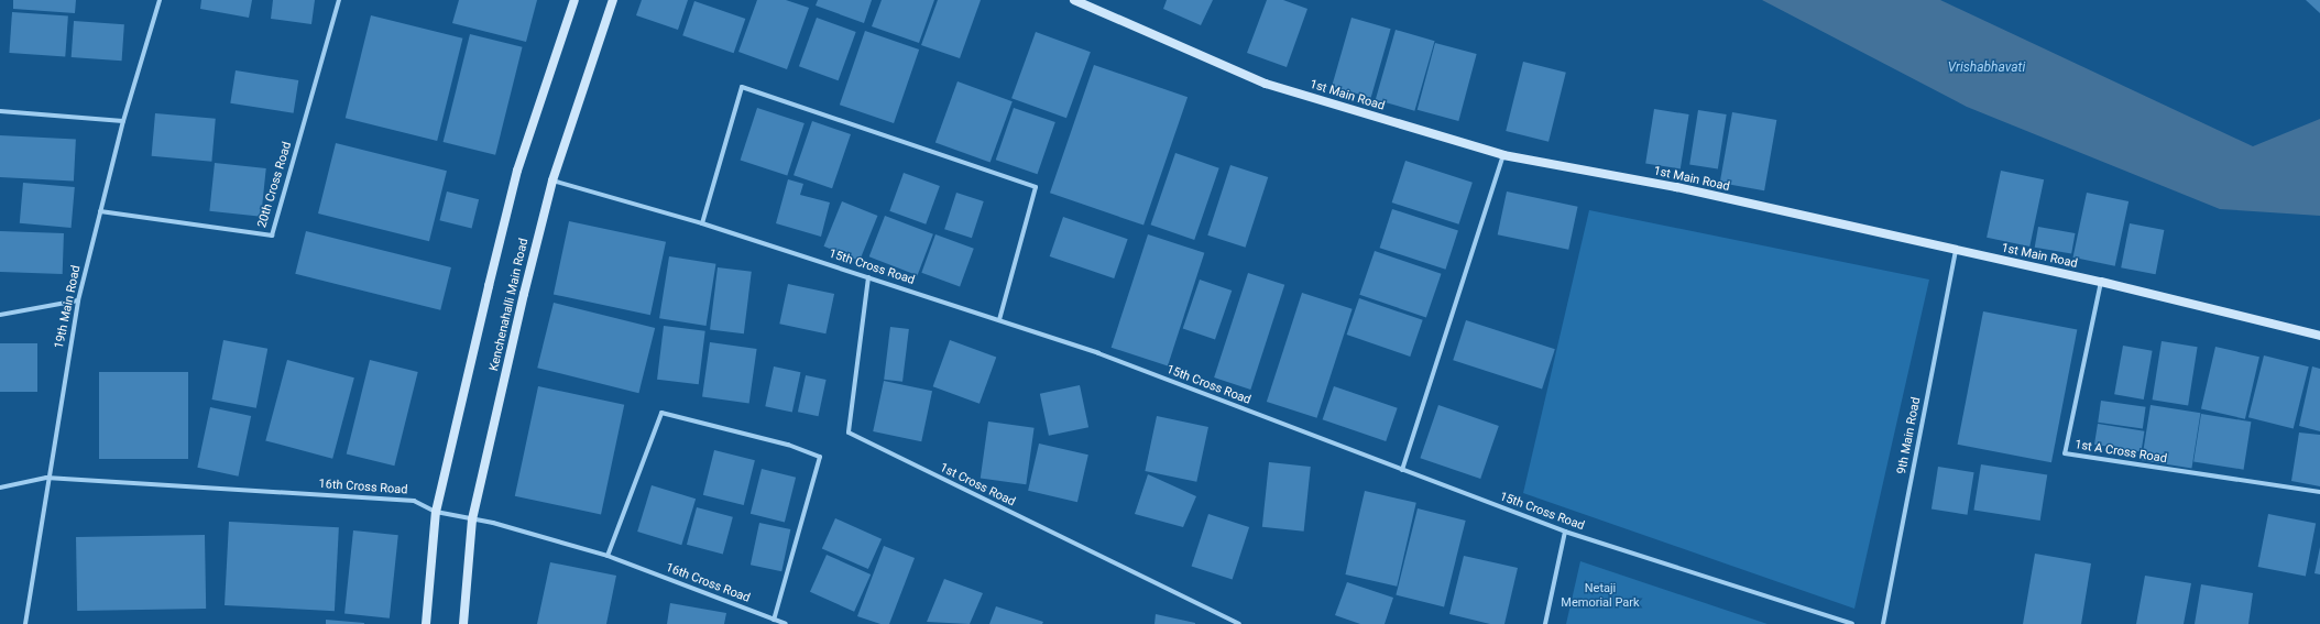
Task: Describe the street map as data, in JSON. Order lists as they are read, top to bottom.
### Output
{
  "streets": {
    "main road": ["1st Main Road", "Kenchenahalli Main Road"],
    "street": [
      "20th Cross Road",
      "15th Cross Road",
      "19th Main Road",
      "9th Main Road",
      "1st A Cross Road",
      "1st Cross Road",
      "16th Cross Road"
    ]
  },
  "crossings": [
    ["1st Main Road", "9th Main Road"],
    ["1st Main Road", "1st A Cross Road"],
    ["20th Cross Road", "19th Main Road"],
    ["15th Cross Road", "Kenchenahalli Main Road"],
    ["15th Cross Road", "1st Cross Road"],
    ["Kenchenahalli Main Road", "16th Cross Road"],
    ["19th Main Road", "16th Cross Road"]
  ],
  "water": ["Vrishabhavati"],
  "parks": ["Netaji Memorial Park"]
}
